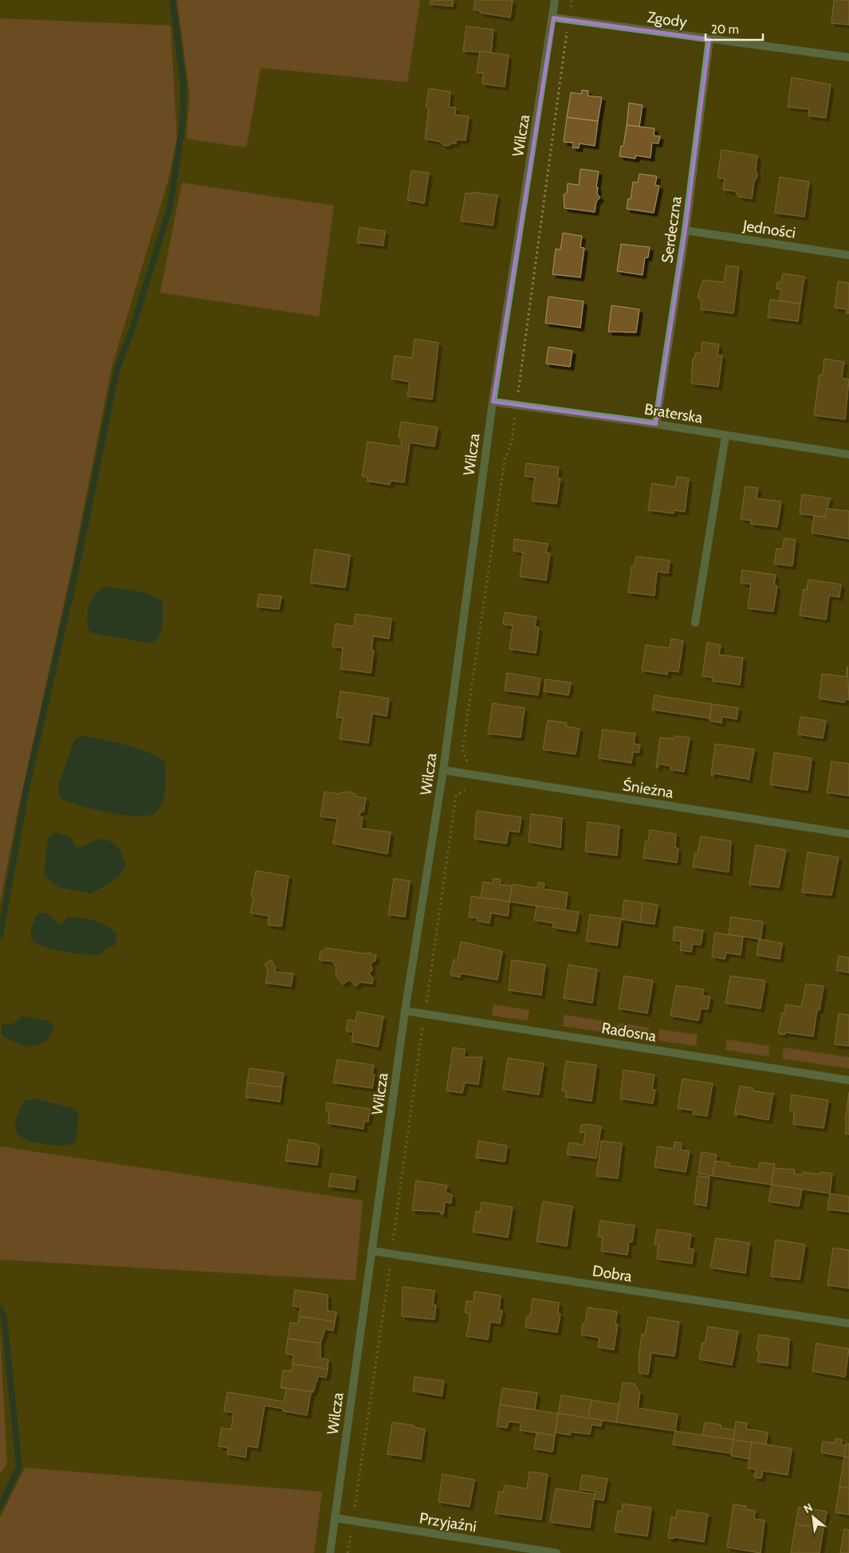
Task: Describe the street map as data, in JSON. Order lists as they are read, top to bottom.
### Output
{
  "streets": {
    "street": [
      "Zgody",
      "Wilcza",
      "Jedności",
      "Serdeczna",
      "Braterska",
      "Śnieżna",
      "Radosna",
      "Dobra",
      "Przyjaźni"
    ]
  },
  "crossings": [
    ["Zgody", "Wilcza"],
    ["Zgody", "Serdeczna"],
    ["Wilcza", "Braterska"],
    ["Wilcza", "Śnieżna"],
    ["Wilcza", "Radosna"],
    ["Wilcza", "Dobra"],
    ["Wilcza", "Przyjaźni"],
    ["Jedności", "Serdeczna"],
    ["Serdeczna", "Braterska"]
  ],
  "scale_bar": "20 m",
  "north": "top left"
}
